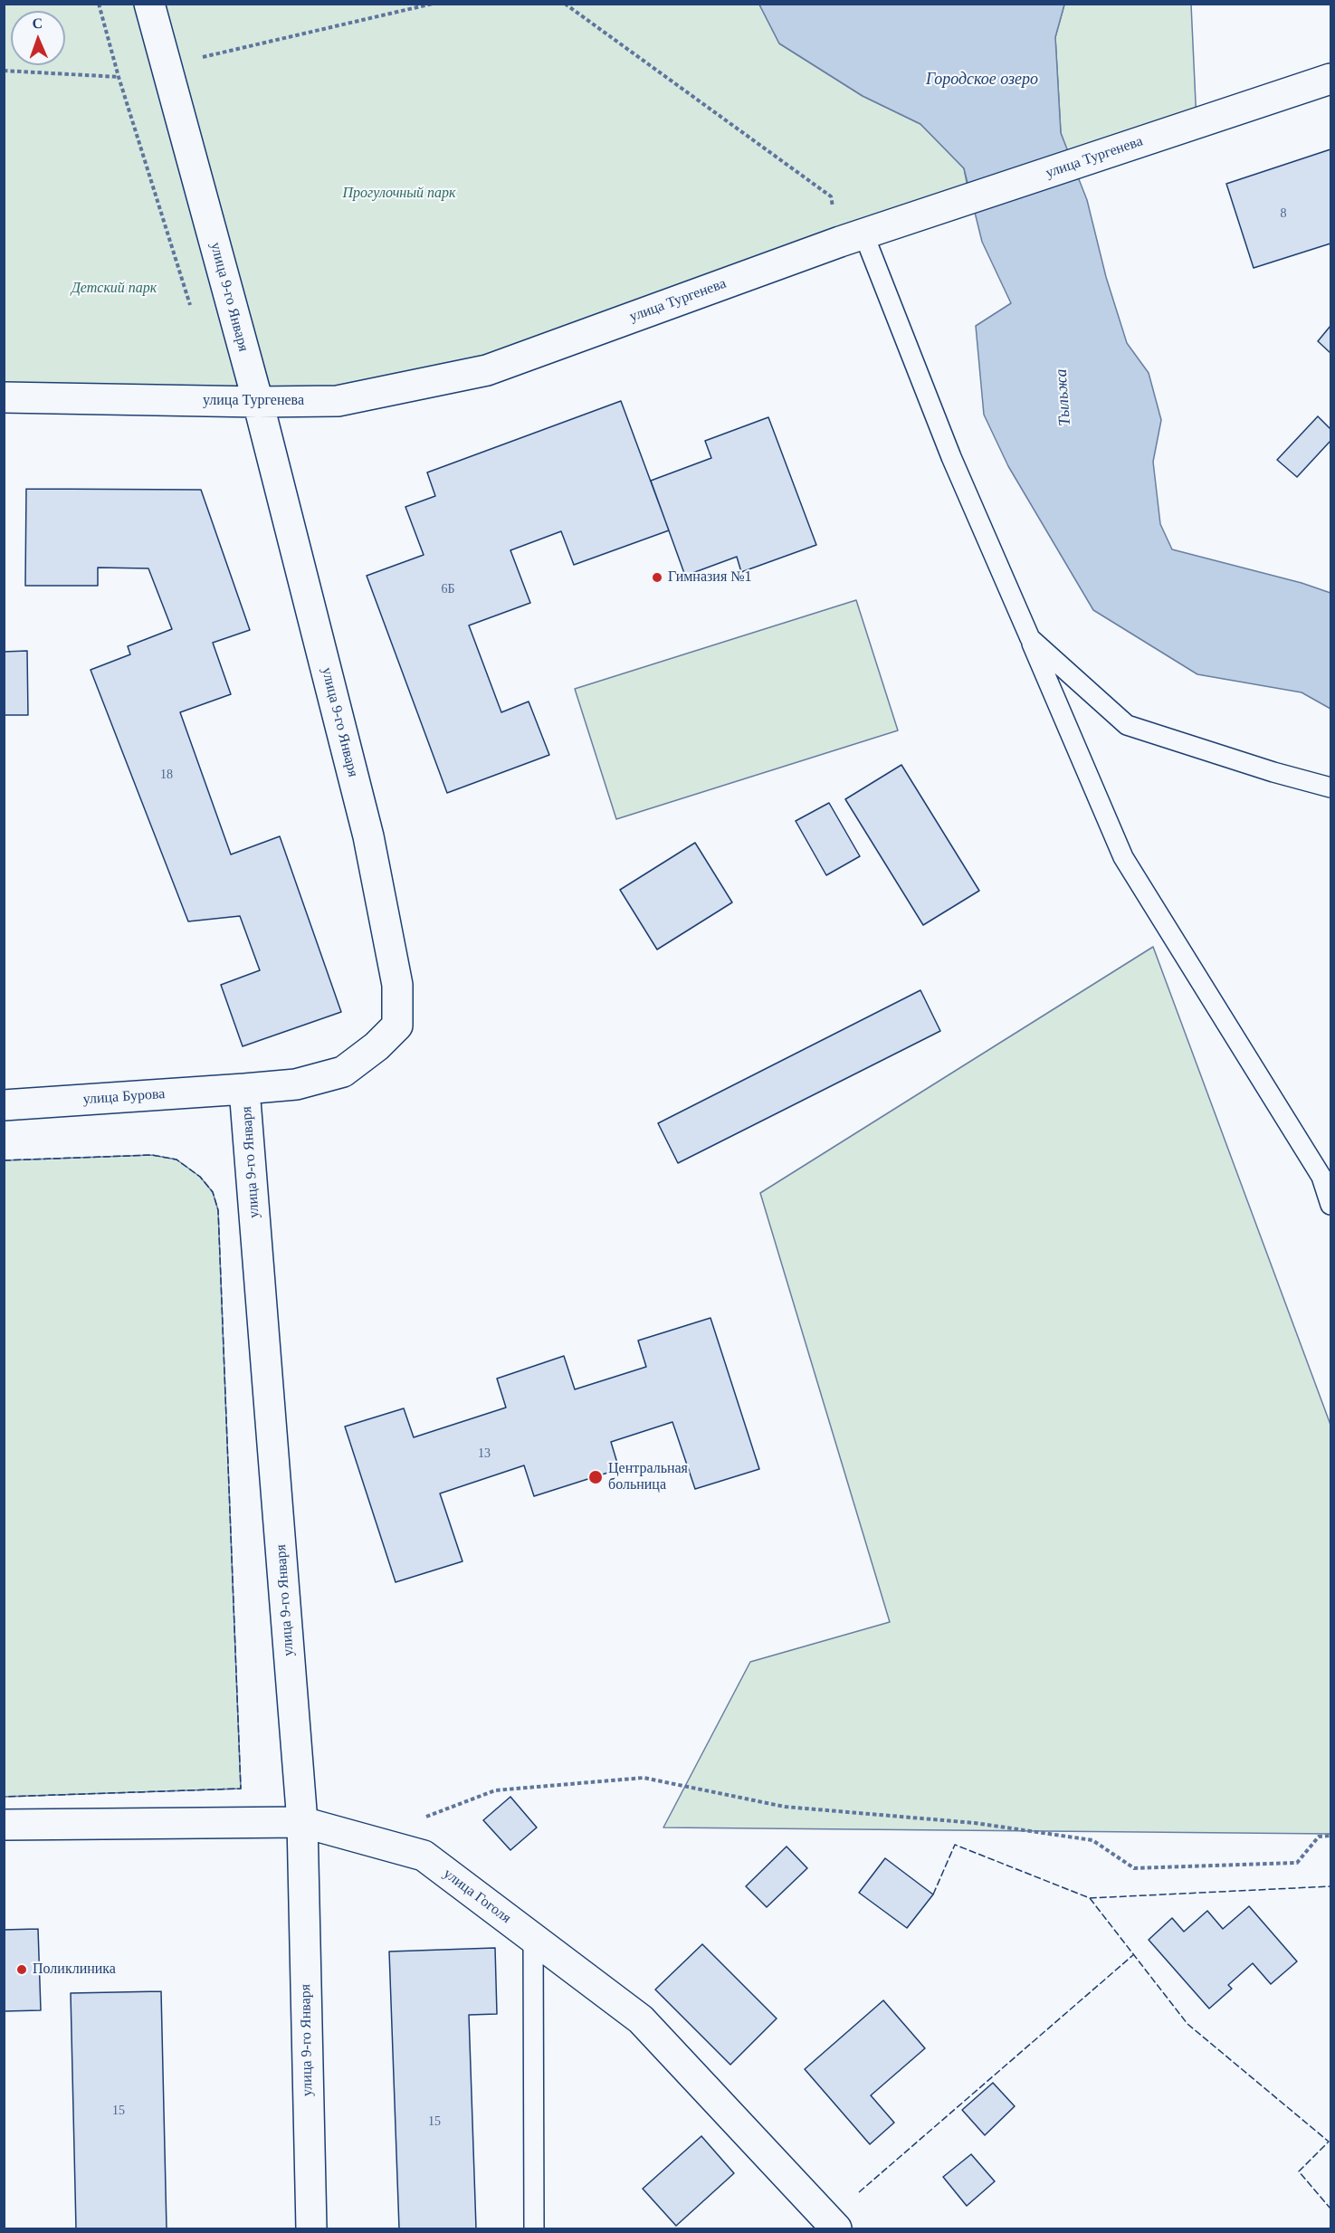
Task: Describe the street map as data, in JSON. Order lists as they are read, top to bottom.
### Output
{
  "streets": {
    "street": [
      "улица Тургенева",
      "улица 9-го Января",
      "улица Бурова",
      "улица Гоголя"
    ]
  },
  "crossings": [
    ["улица Тургенева", "улица 9-го Января"],
    ["улица 9-го Января", "улица Бурова"],
    ["улица 9-го Января", "улица Гоголя"]
  ],
  "water": ["Городское озеро", "Тыльжа"],
  "parks": ["Прогулочный парк", "Детский парк"],
  "places": ["Гимназия №1", "Центральная больница", "Поликлиника"],
  "house_numbers": [
    "8",
    "6Б",
    "18",
    "13",
    "15",
    "15"
  ],
  "north": "top"
}
